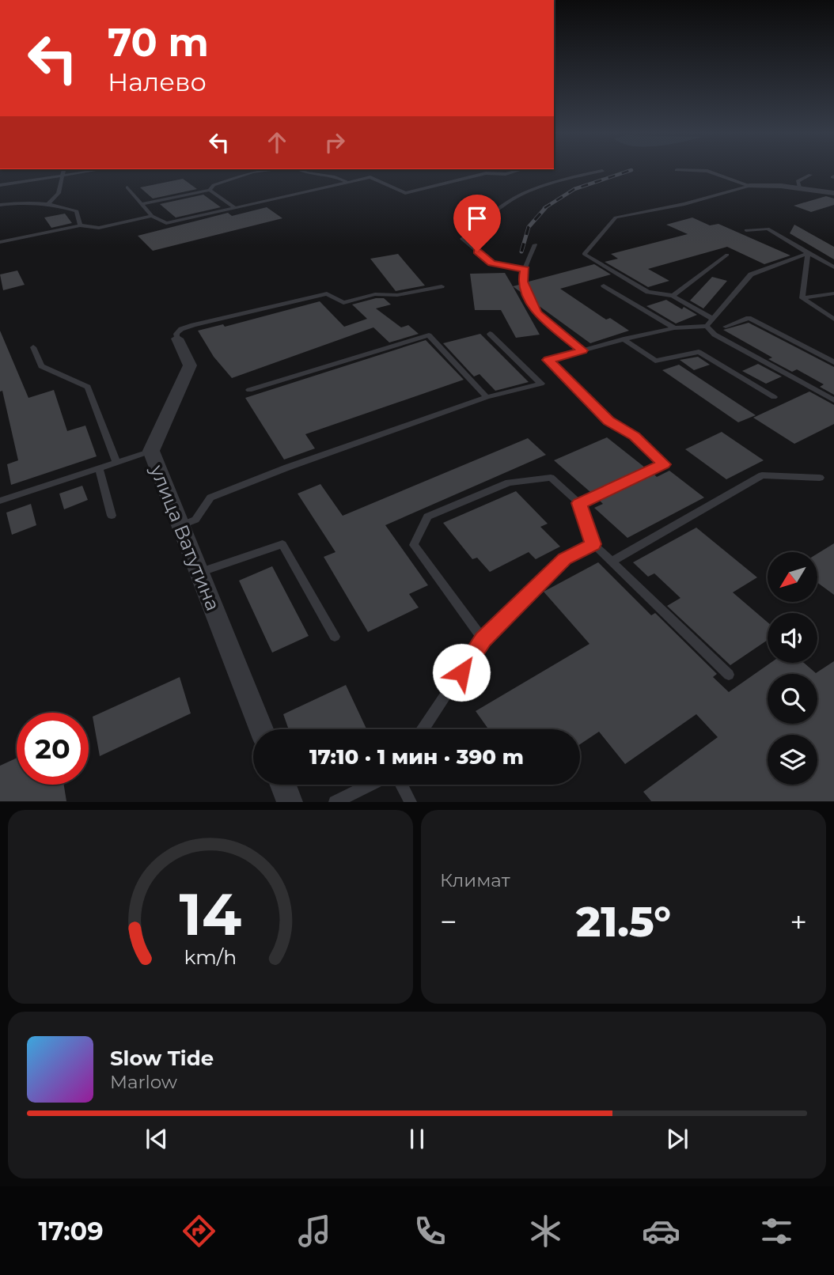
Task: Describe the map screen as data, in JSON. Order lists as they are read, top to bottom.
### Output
{
  "streets": {
    "street": ["улица Ватутина"]
  },
  "north": "bottom left",
  "page": {
    "turn": ["70 m", "Налево"],
    "limit": "20",
    "trip": "17:10 · 1 мин · 390 m",
    "tile": "Климат",
    "heat": ["−", "21.5°", "+"],
    "song": ["Slow Tide", "Marlow"],
    "tabs": "17:09",
    "gauge": ["14", "km/h"]
  }
}
